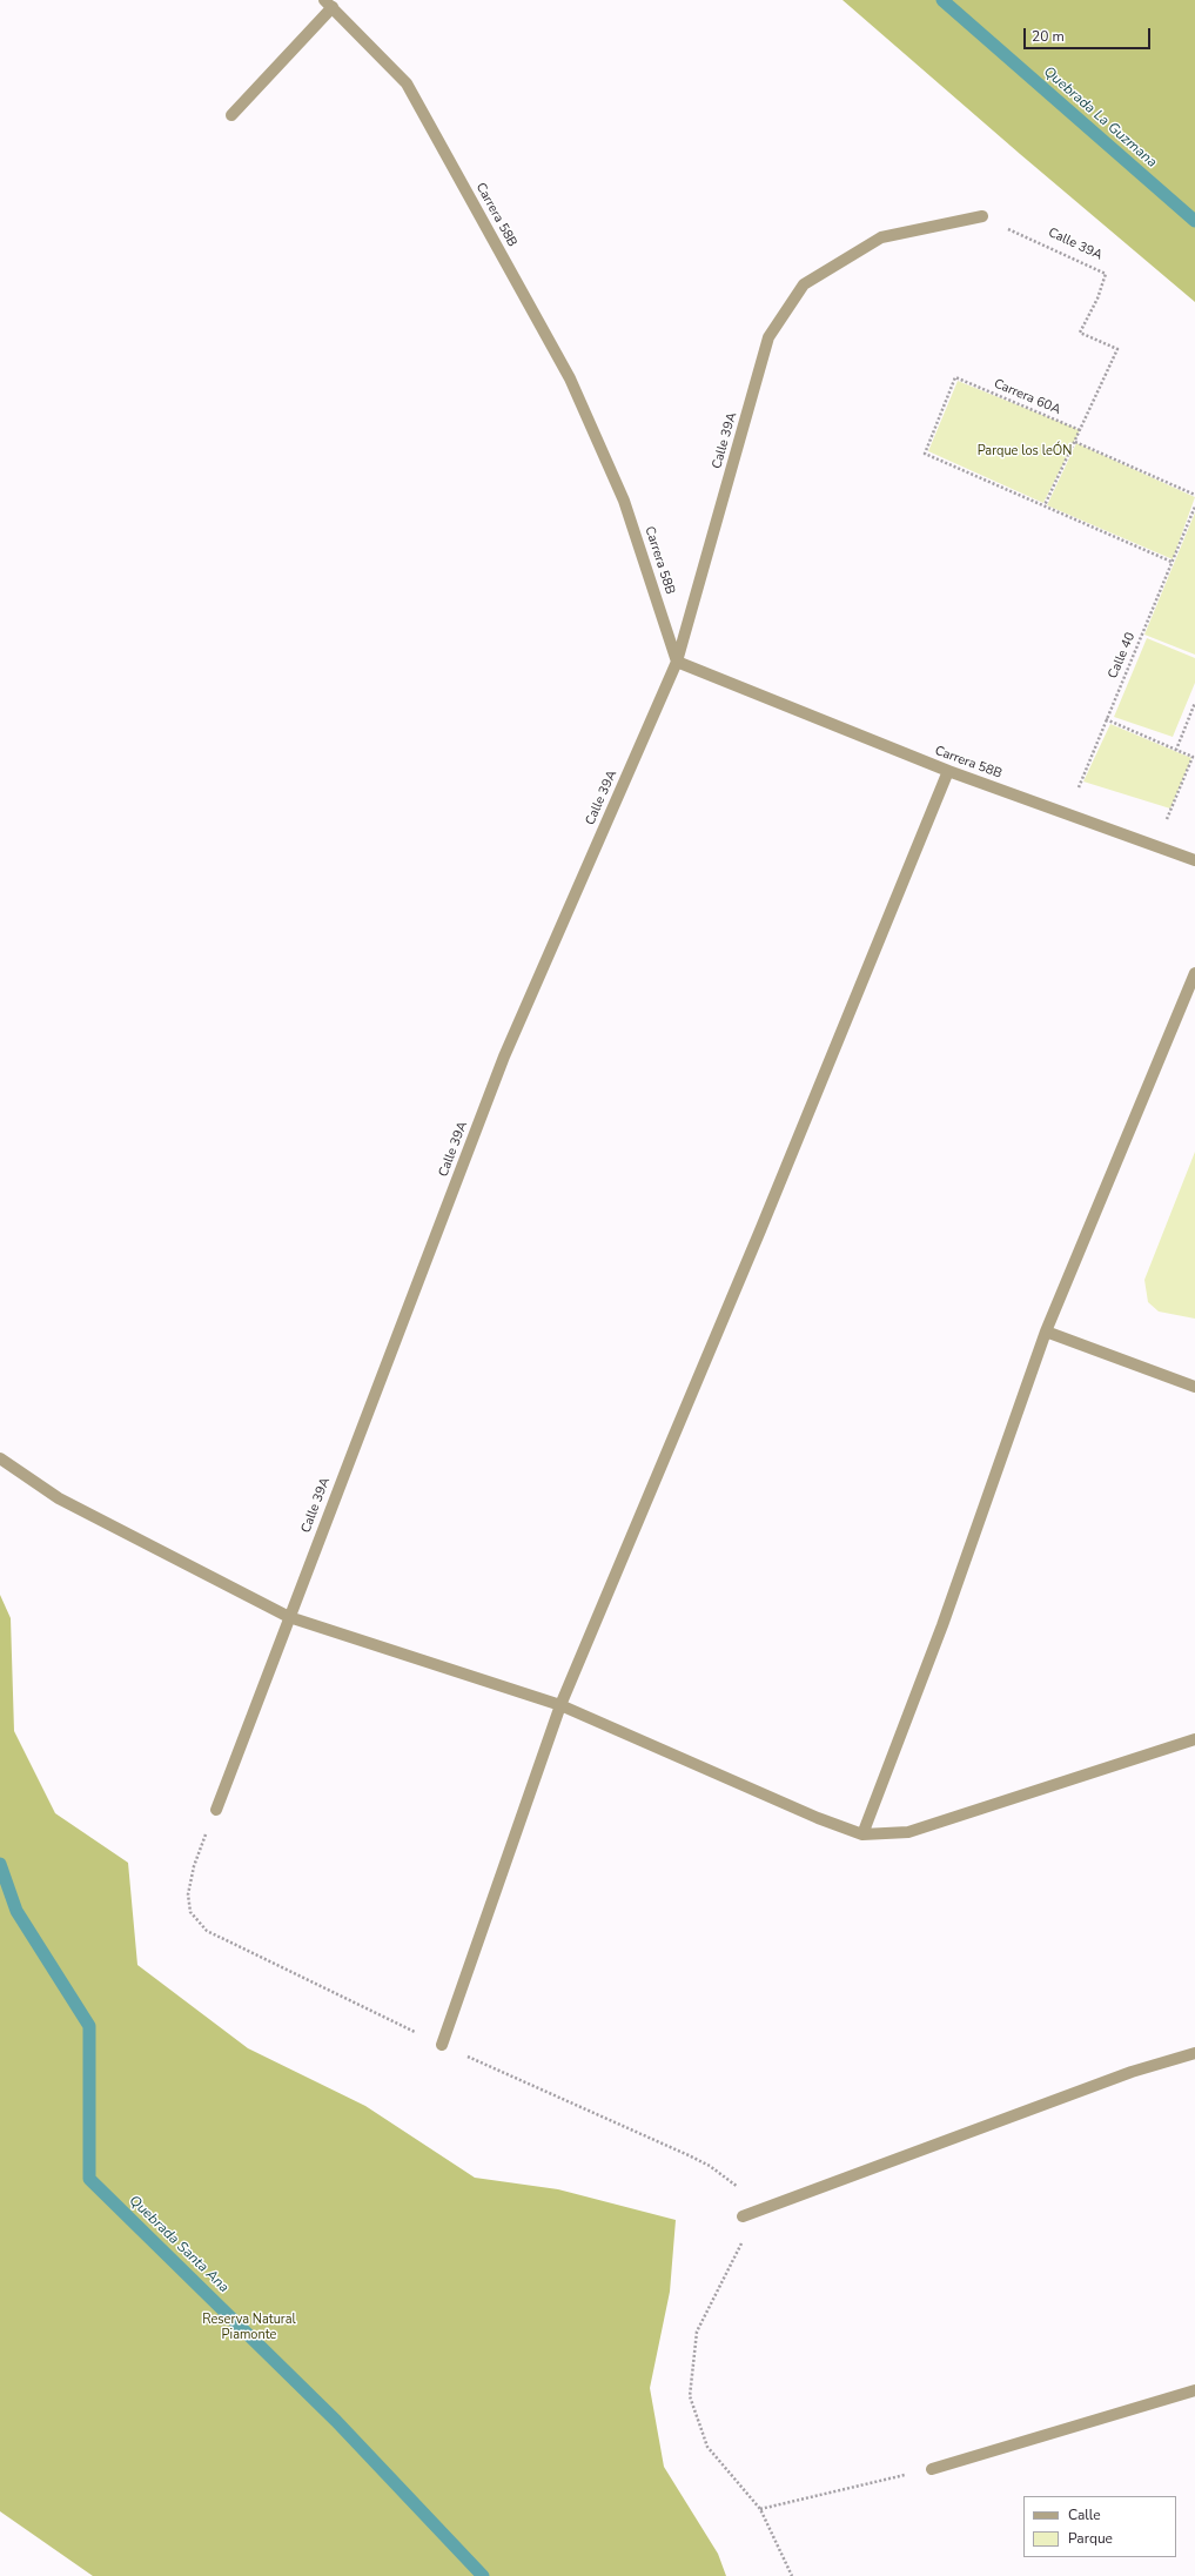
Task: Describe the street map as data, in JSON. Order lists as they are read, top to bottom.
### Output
{
  "streets": {
    "street": ["Carrera 58B", "Calle 39A"],
    "path": ["Carrera 60A", "Calle 40"]
  },
  "crossings": [
    ["Carrera 58B", "Calle 39A"],
    ["Carrera 58B", "Calle 40"],
    ["Calle 39A", "Carrera 60A"]
  ],
  "water": ["Quebrada La Guzmana", "Quebrada Santa Ana"],
  "parks": ["Parque los leÓN", "Reserva Natural Piamonte"],
  "legend": ["Calle", "Parque"],
  "scale_bar": "20 m"
}
